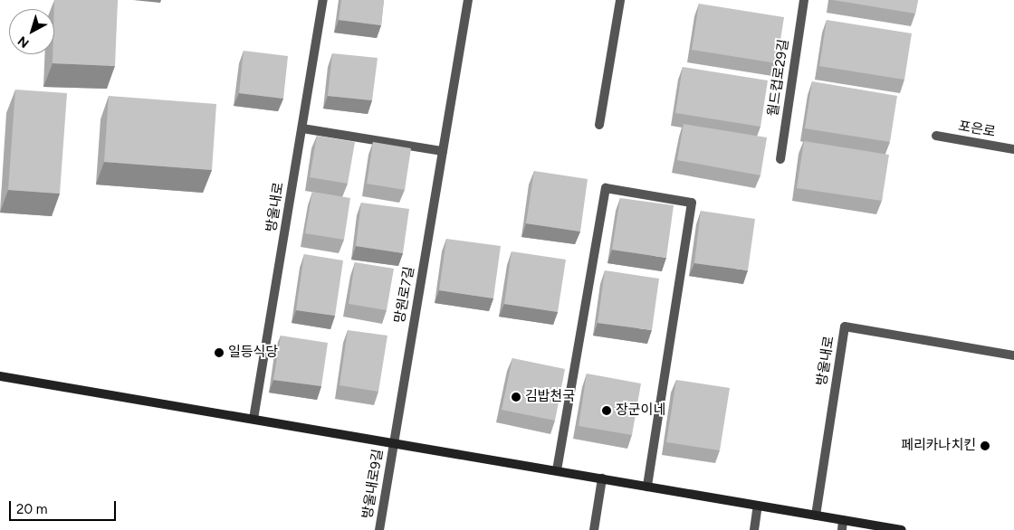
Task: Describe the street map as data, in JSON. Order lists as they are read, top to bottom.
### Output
{
  "streets": {
    "street": [
      "월드컵로29길",
      "포은로",
      "방울내로",
      "망원로7길",
      "방울내로9길"
    ]
  },
  "crossings": [
    ["망원로7길", "방울내로9길"]
  ],
  "places": [
    "일등식당",
    "김밥천국",
    "장군이네",
    "페리카나치킨"
  ],
  "scale_bar": "20 m",
  "north": "bottom left"
}
